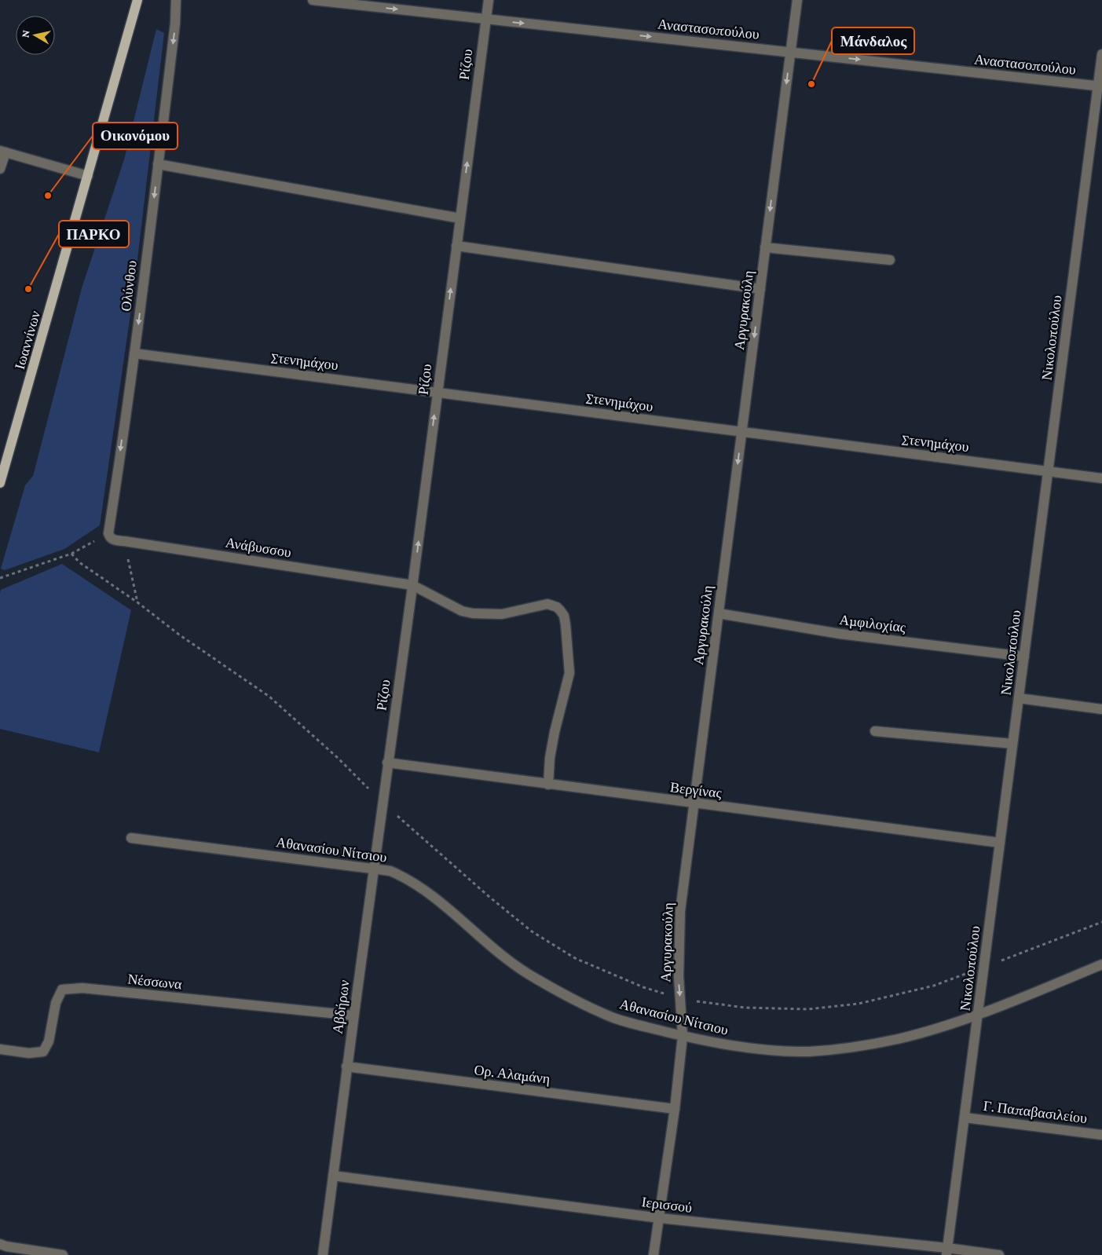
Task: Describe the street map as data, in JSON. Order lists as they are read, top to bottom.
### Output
{
  "streets": {
    "main road": ["Ιωαννίνων"],
    "street": [
      "Αναστασοπούλου",
      "Ρίζου",
      "Ολύνθου",
      "Αργυρακούλη",
      "Νικολοπούλου",
      "Στενημάχου",
      "Ανάβυσσου",
      "Αμφιλοχίας",
      "Βεργίνας",
      "Αθανασίου Νίτσιου",
      "Νέσσωνα",
      "Αβδήρων",
      "Ορ. Αλαμάνη",
      "Γ. Παπαβασιλείου",
      "Ιερισσού"
    ]
  },
  "crossings": [
    ["Αναστασοπούλου", "Ρίζου"],
    ["Αναστασοπούλου", "Αργυρακούλη"],
    ["Αναστασοπούλου", "Νικολοπούλου"],
    ["Ρίζου", "Στενημάχου"],
    ["Ρίζου", "Ανάβυσσου"],
    ["Ρίζου", "Βεργίνας"],
    ["Ρίζου", "Αβδήρων"],
    ["Ολύνθου", "Στενημάχου"],
    ["Ολύνθου", "Ανάβυσσου"],
    ["Αργυρακούλη", "Στενημάχου"],
    ["Αργυρακούλη", "Αμφιλοχίας"],
    ["Αργυρακούλη", "Βεργίνας"],
    ["Αργυρακούλη", "Αθανασίου Νίτσιου"],
    ["Αργυρακούλη", "Ορ. Αλαμάνη"],
    ["Αργυρακούλη", "Ιερισσού"],
    ["Νικολοπούλου", "Στενημάχου"],
    ["Νικολοπούλου", "Αμφιλοχίας"],
    ["Νικολοπούλου", "Βεργίνας"],
    ["Νικολοπούλου", "Αθανασίου Νίτσιου"],
    ["Νικολοπούλου", "Γ. Παπαβασιλείου"],
    ["Νικολοπούλου", "Ιερισσού"],
    ["Ανάβυσσου", "Βεργίνας"],
    ["Βεργίνας", "Αβδήρων"],
    ["Αθανασίου Νίτσιου", "Αβδήρων"],
    ["Νέσσωνα", "Αβδήρων"],
    ["Αβδήρων", "Ορ. Αλαμάνη"],
    ["Αβδήρων", "Ιερισσού"]
  ],
  "one_way": [
    "Αναστασοπούλου",
    "Ρίζου",
    "Ολύνθου",
    "Αργυρακούλη"
  ],
  "places": ["Μάνδαλος", "Οικονόμου", "ΠΑΡΚΟ"],
  "north": "left"
}
